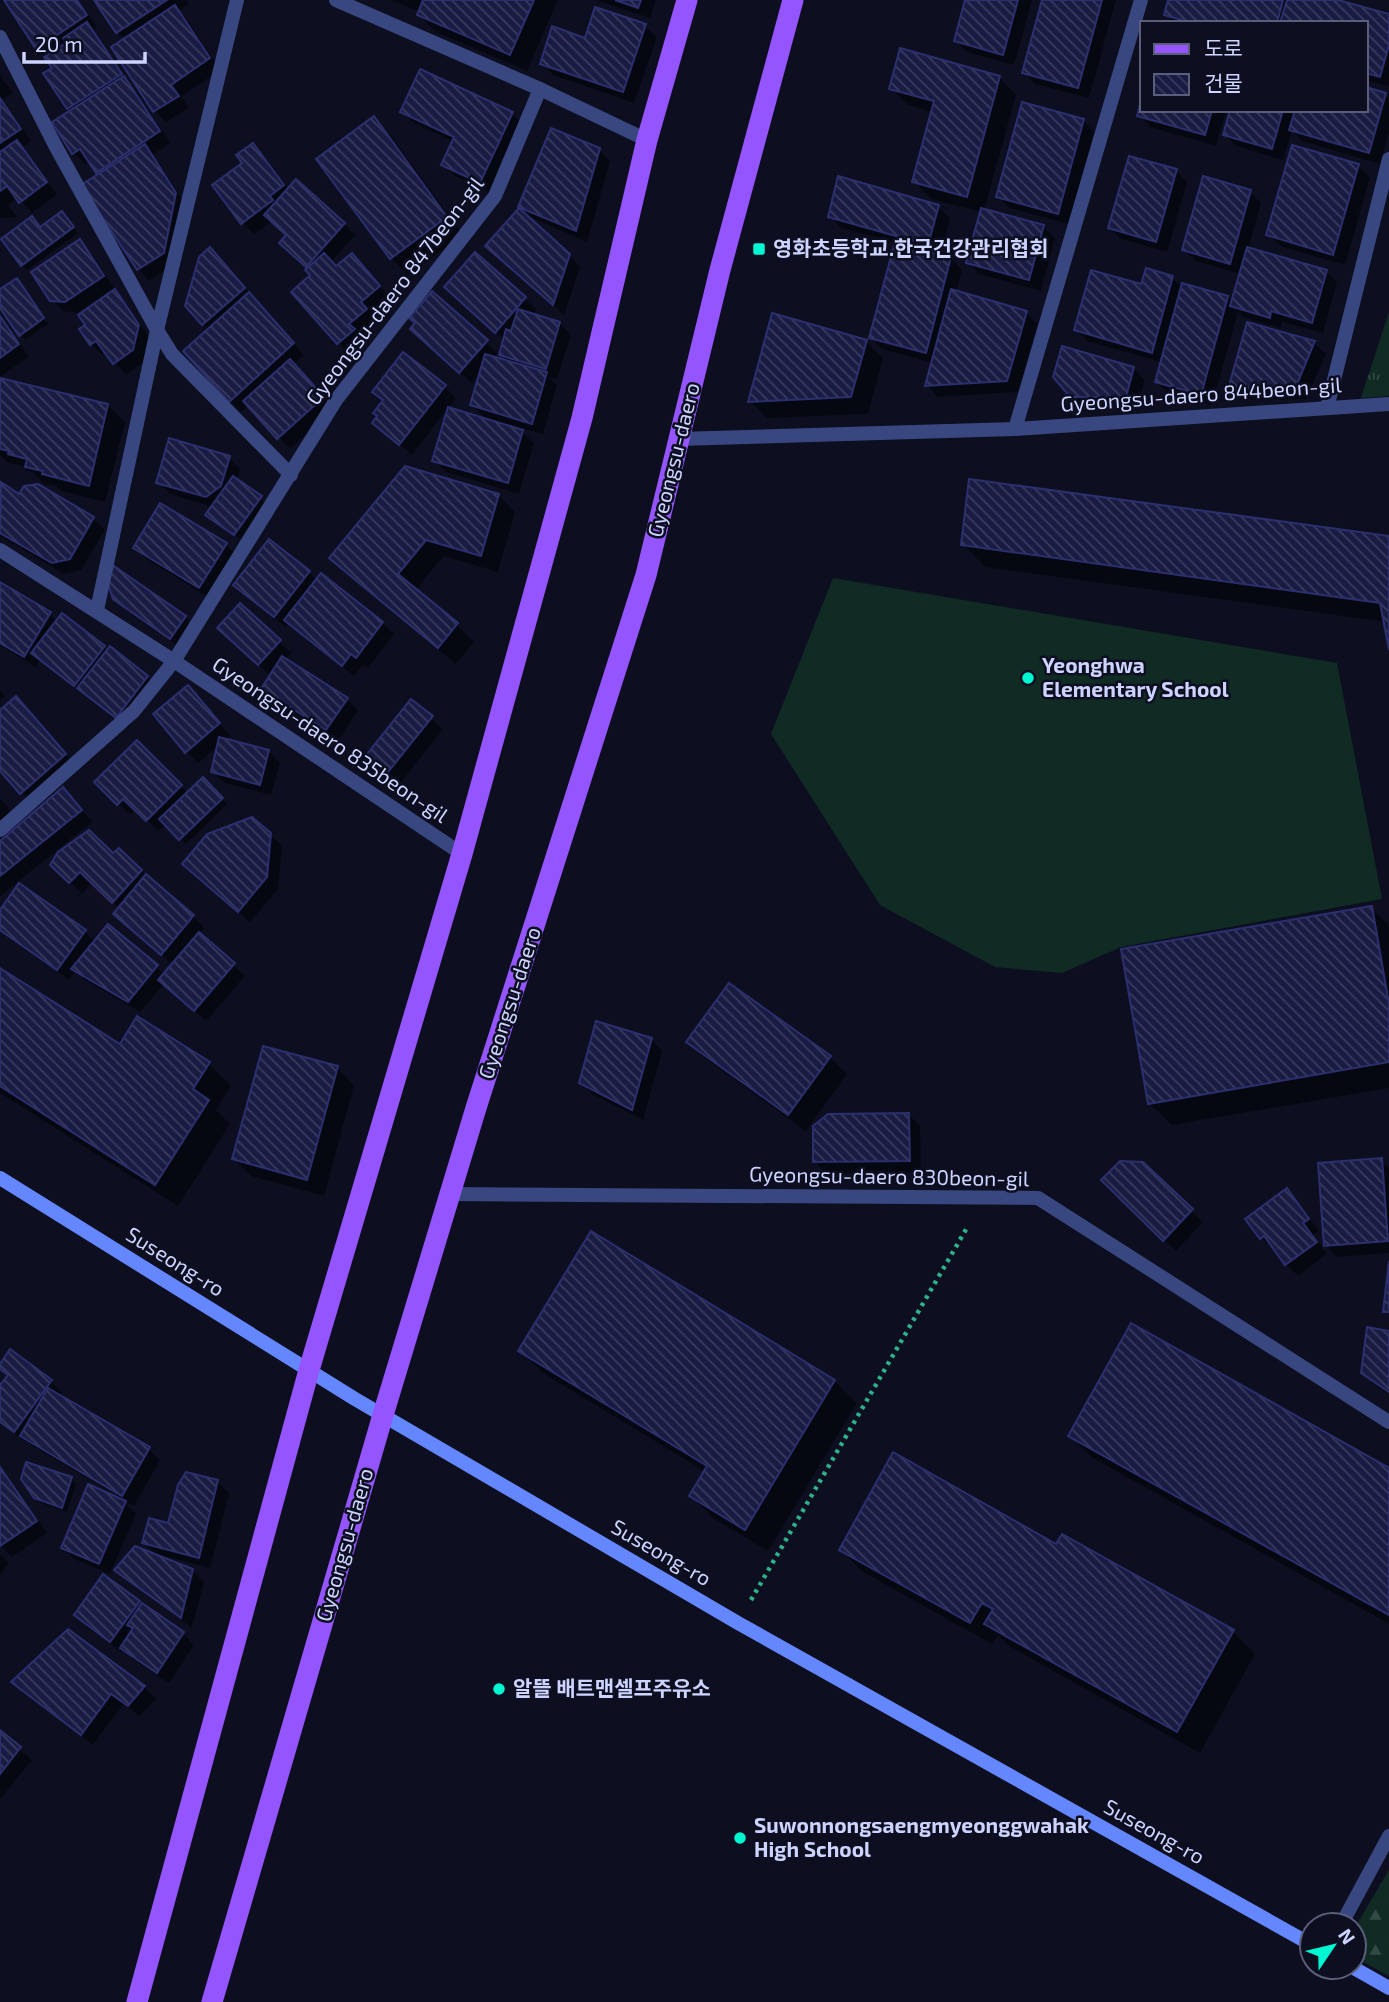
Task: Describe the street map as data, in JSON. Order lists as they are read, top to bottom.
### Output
{
  "streets": {
    "main road": ["Gyeongsu-daero"],
    "street": [
      "Gyeongsu-daero 847beon-gil",
      "Gyeongsu-daero 844beon-gil",
      "Gyeongsu-daero 835beon-gil",
      "Gyeongsu-daero 830beon-gil",
      "Suseong-ro"
    ]
  },
  "crossings": [
    ["Gyeongsu-daero 844beon-gil", "Gyeongsu-daero"],
    ["Gyeongsu-daero", "Gyeongsu-daero 830beon-gil"],
    ["Gyeongsu-daero", "Suseong-ro"]
  ],
  "places": {
    "transit": ["영화초등학교.한국건강관리협회"],
    "other": ["Yeonghwa Elementary School", "알뜰 배트맨셀프주유소", "Suwonnongsaengmyeonggwahak High School"]
  },
  "legend": ["도로", "건물"],
  "scale_bar": "20 m",
  "north": "top right"
}
